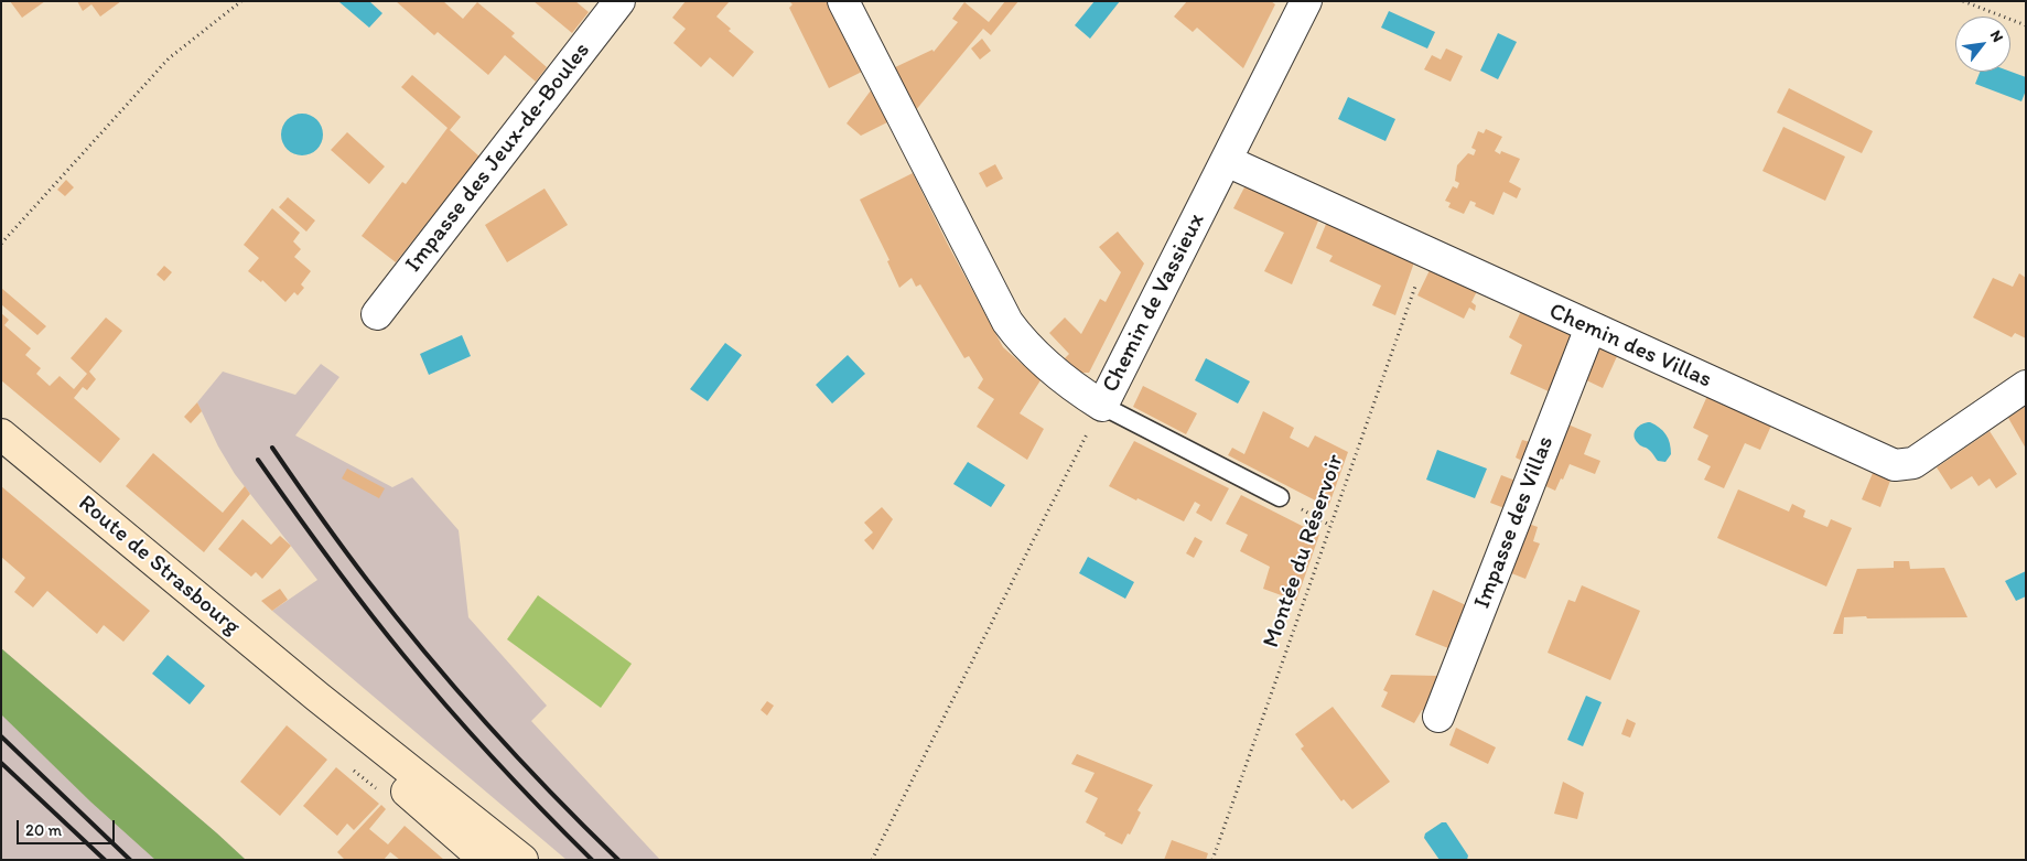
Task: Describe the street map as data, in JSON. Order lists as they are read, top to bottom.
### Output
{
  "streets": {
    "main road": ["Route de Strasbourg"],
    "street": [
      "Impasse des Jeux-de-Boules",
      "Chemin de Vassieux",
      "Chemin des Villas",
      "Impasse des Villas"
    ],
    "path": ["Montée du Réservoir"]
  },
  "crossings": [
    ["Chemin de Vassieux", "Chemin des Villas"],
    ["Chemin des Villas", "Impasse des Villas"],
    ["Chemin des Villas", "Montée du Réservoir"]
  ],
  "scale_bar": "20 m",
  "north": "top right"
}
